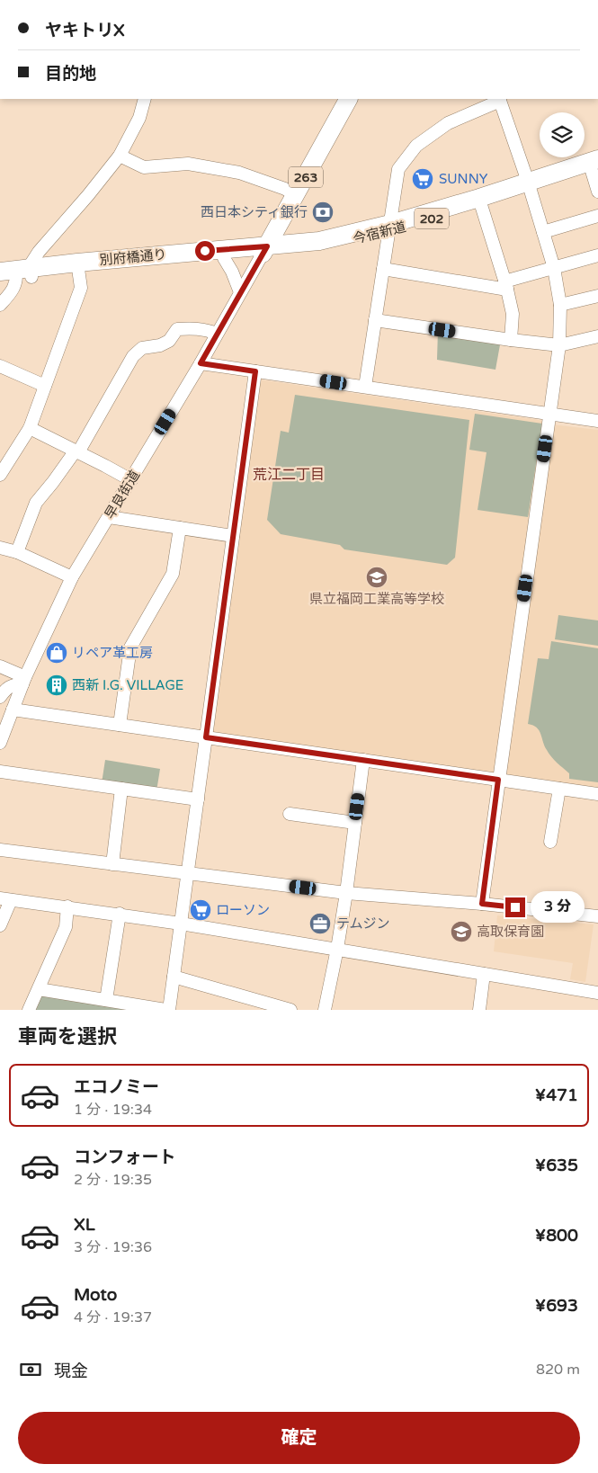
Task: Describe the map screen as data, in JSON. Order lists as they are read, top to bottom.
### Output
{
  "streets": {
    "highway": [
      "263",
      "202",
      "今宿新道",
      "別府橋通り"
    ],
    "street": ["早良街道"]
  },
  "crossings": [
    ["263", "今宿新道"],
    ["263", "別府橋通り"],
    ["263", "早良街道"],
    ["今宿新道", "別府橋通り"],
    ["今宿新道", "早良街道"],
    ["別府橋通り", "早良街道"]
  ],
  "districts": ["荒江二丁目"],
  "places": {
    "supermarket": ["SUNNY", "ローソン"],
    "bank": ["西日本シティ銀行"],
    "school or university": ["県立福岡工業高等学校", "高取保育園"],
    "shop": ["リペア革工房"],
    "building": ["西新 I.G. VILLAGE"],
    "office": ["テムジン"]
  },
  "page": {
    "banner": ["ヤキトリX", "目的地"],
    "bubble": "3 分",
    "heading": "車両を選択",
    "list": [
      {
        "name": "エコノミー",
        "note": "1 分 · 19:34",
        "value": "¥471"
      },
      {
        "name": "コンフォート",
        "note": "2 分 · 19:35",
        "value": "¥635"
      },
      {
        "name": "XL",
        "note": "3 分 · 19:36",
        "value": "¥800"
      },
      {
        "name": "Moto",
        "note": "4 分 · 19:37",
        "value": "¥693"
      }
    ],
    "pay": ["現金", "820 m"],
    "buttons": "確定"
  }
}
